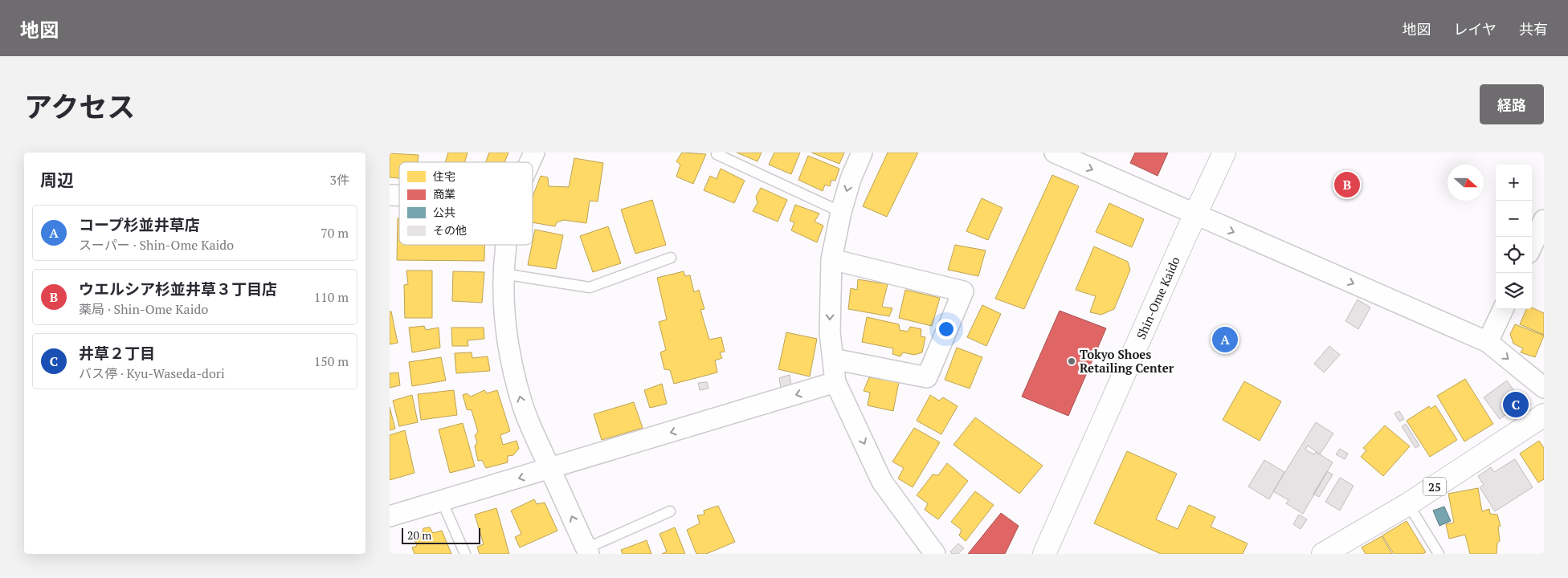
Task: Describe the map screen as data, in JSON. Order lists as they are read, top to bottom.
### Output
{
  "streets": {
    "main road": ["Shin-Ome Kaido", "25"]
  },
  "places": ["Tokyo Shoes Retailing Center"],
  "legend": [
    "住宅",
    "商業",
    "公共",
    "その他"
  ],
  "scale_bar": "20 m",
  "north": "right",
  "page": {
    "header": "地図",
    "nav": ["地図", "レイヤ", "共有"],
    "title": "アクセス",
    "buttons": "経路",
    "heading": ["周辺", "3件"],
    "map_buttons": ["+", "−"],
    "pins": ["B", "A", "C"],
    "list": [
      {
        "mark": "A",
        "name": "コープ杉並井草店",
        "note": "スーパー · Shin-Ome Kaido",
        "value": "70 m"
      },
      {
        "mark": "B",
        "name": "ウエルシア杉並井草３丁目店",
        "note": "薬局 · Shin-Ome Kaido",
        "value": "110 m"
      },
      {
        "mark": "C",
        "name": "井草２丁目",
        "note": "バス停 · Kyu-Waseda-dori",
        "value": "150 m"
      }
    ],
    "scale": "20 m"
  }
}
